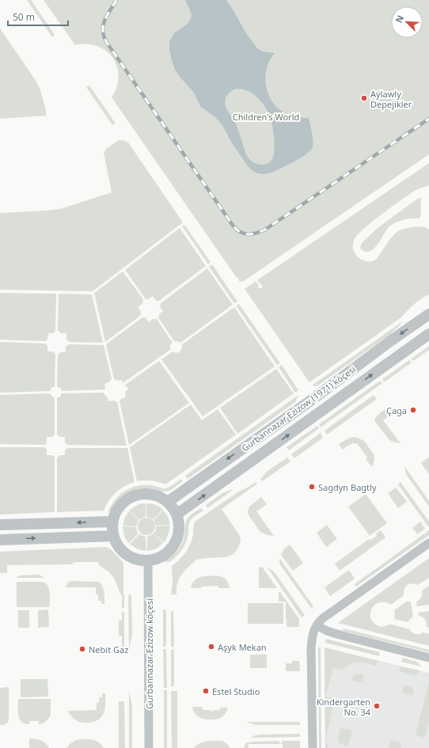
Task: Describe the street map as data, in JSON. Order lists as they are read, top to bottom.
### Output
{
  "streets": {
    "street": ["Gurbannazar Ezizow (1971) köçesi", "Gurbannazar Ezizow köçesi"]
  },
  "crossings": [
    ["Gurbannazar Ezizow (1971) köçesi", "Gurbannazar Ezizow köçesi"]
  ],
  "parks": ["Children's World"],
  "places": [
    "Aýlawly Depejikler",
    "Çaga",
    "Sagdyn Bagtly",
    "Aşyk Mekan",
    "Nebit Gaz",
    "Estel Studio",
    "Kindergarten No. 34"
  ],
  "scale_bar": "50 m",
  "north": "top left"
}
